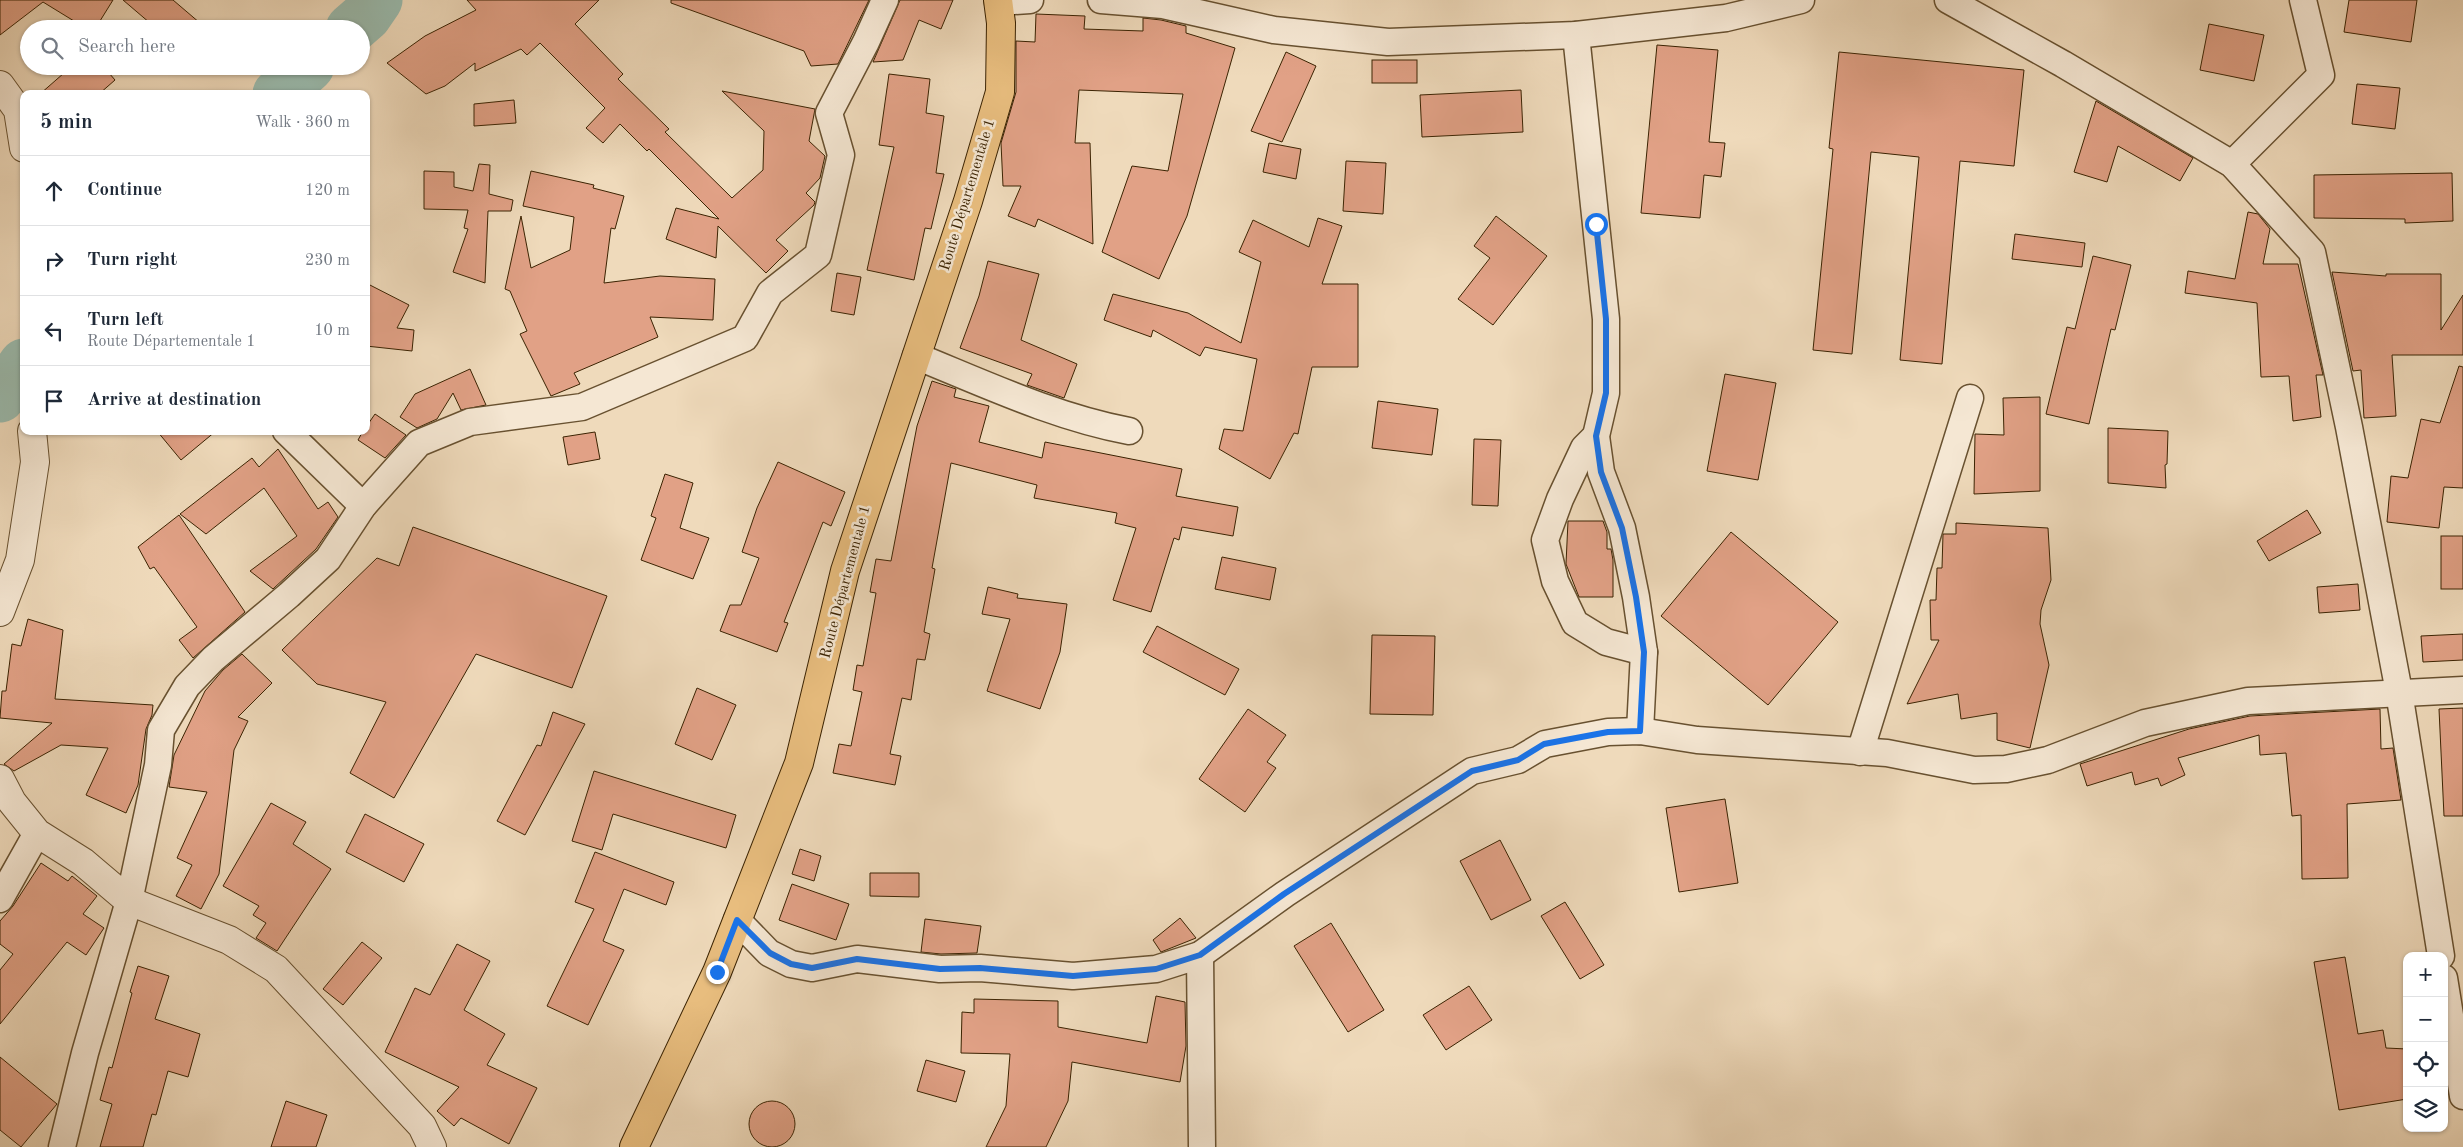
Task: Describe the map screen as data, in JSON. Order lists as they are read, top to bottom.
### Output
{
  "streets": {
    "main road": ["Route Départementale 1"]
  },
  "page": {
    "search": "Search here",
    "heading": ["5 min", "Walk · 360 m"],
    "list": [
      ["Continue", "120 m"],
      ["Turn right", "230 m"],
      ["Turn left", "Route Départementale 1", "10 m"],
      "Arrive at destination"
    ],
    "map_buttons": ["+", "−"]
  }
}
